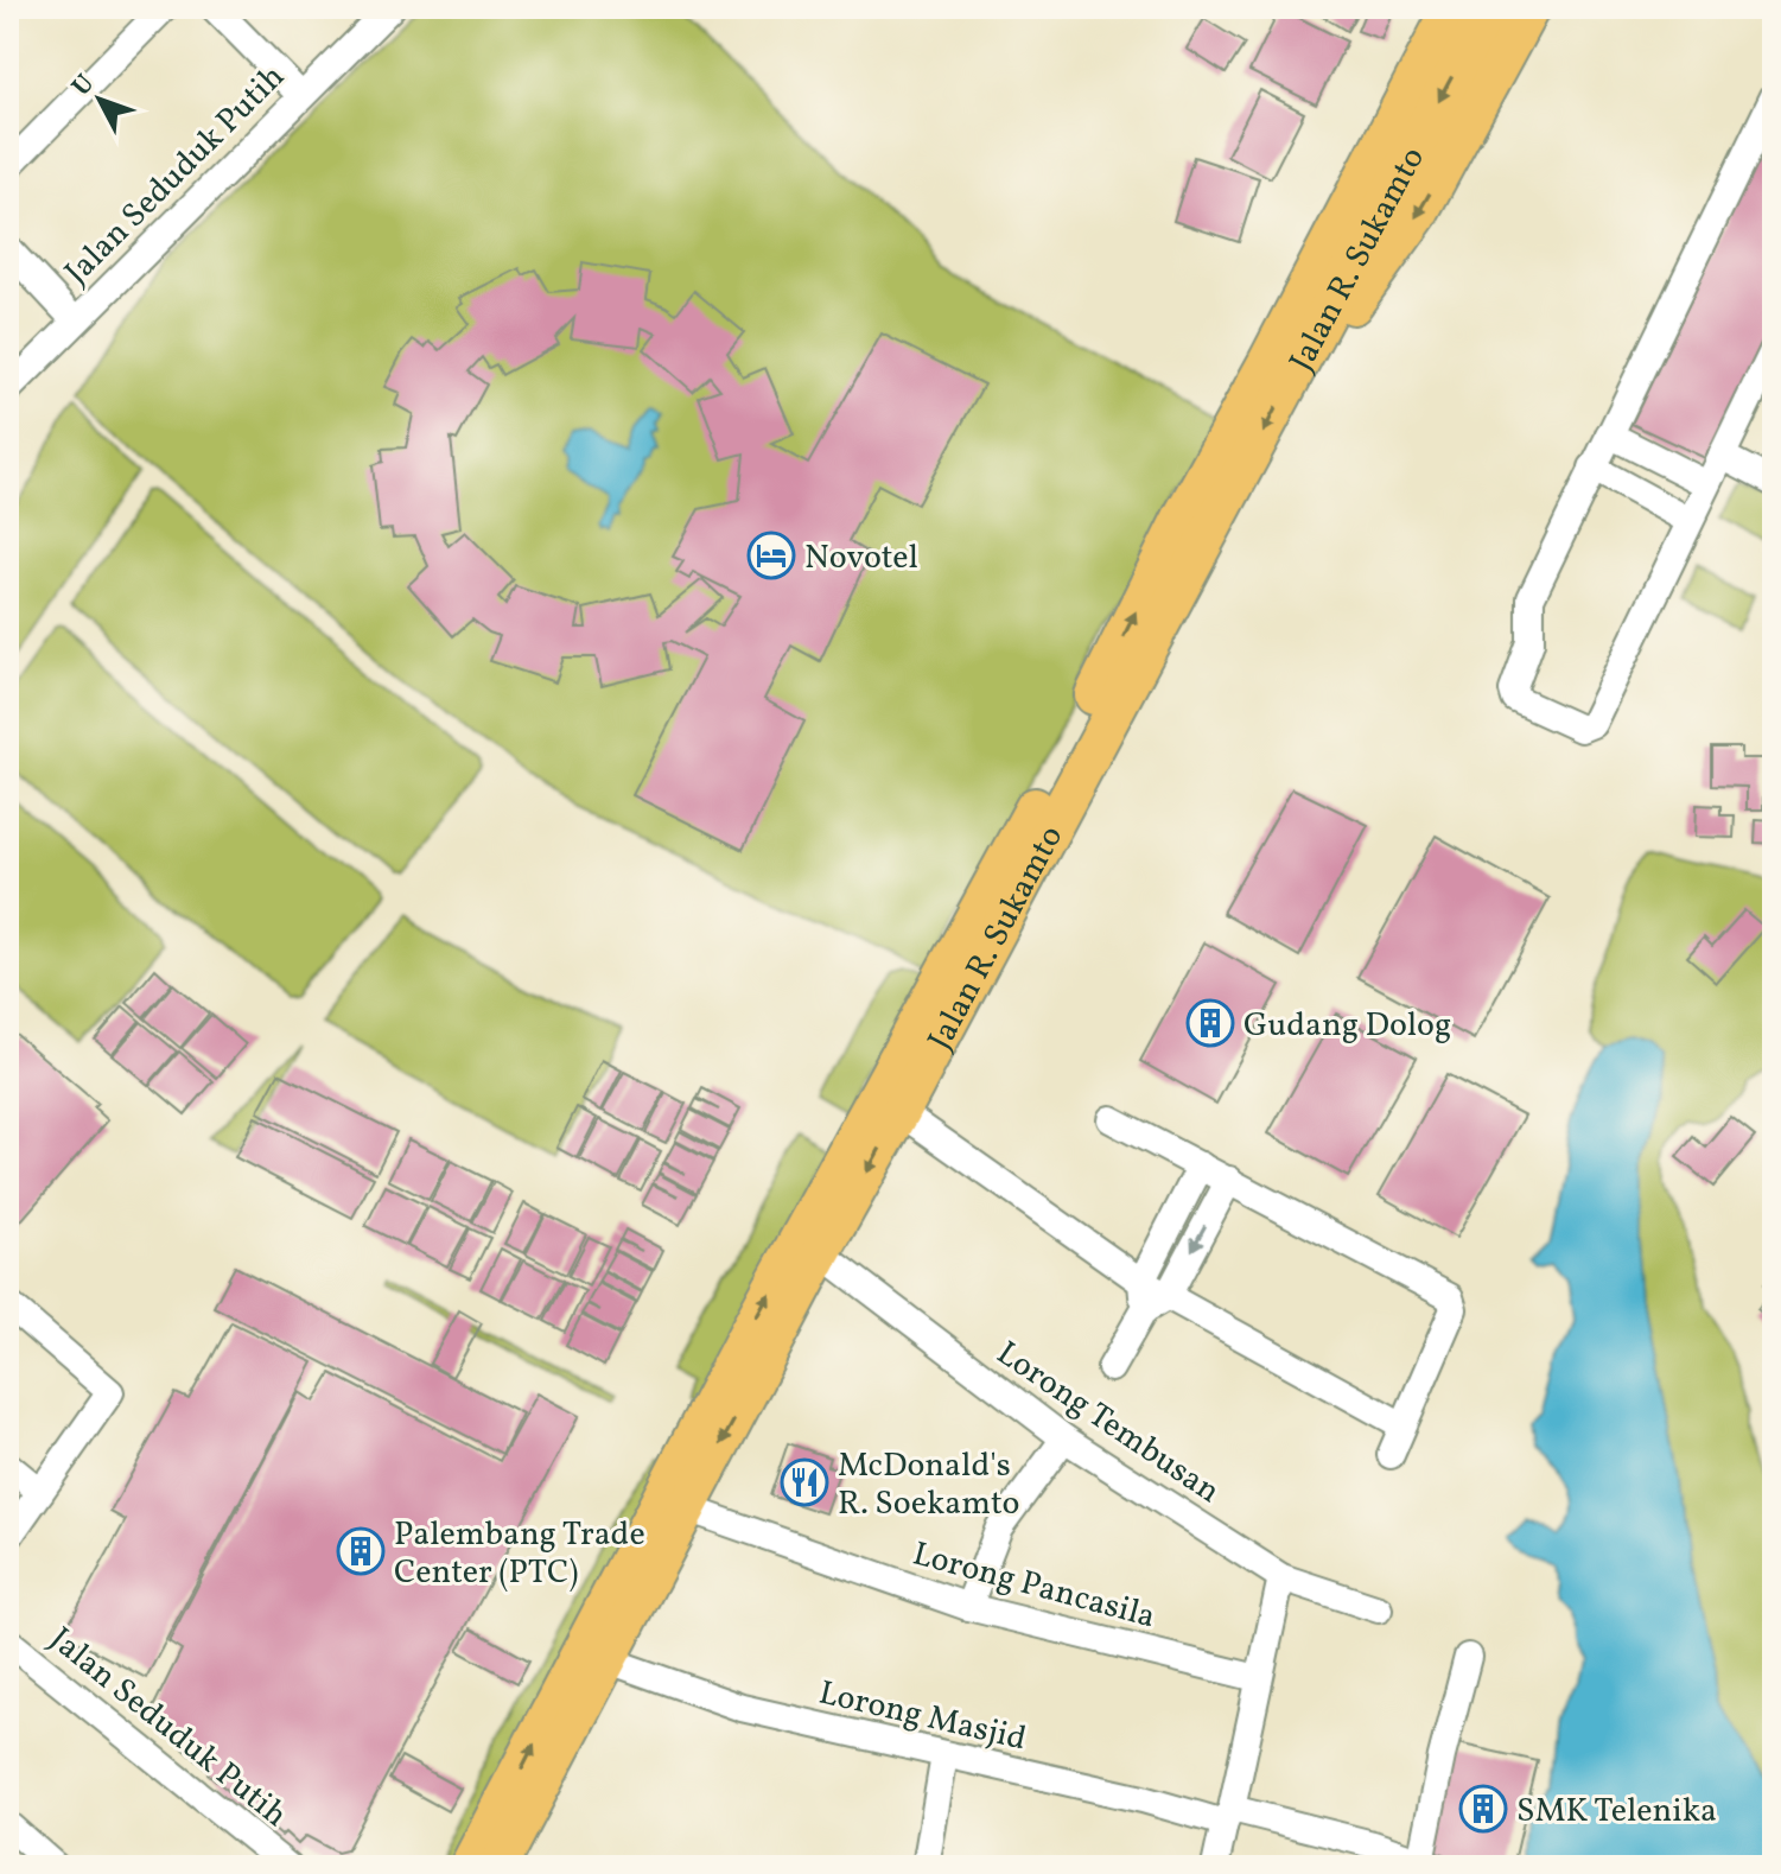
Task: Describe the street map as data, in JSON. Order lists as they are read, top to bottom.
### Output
{
  "streets": {
    "highway": ["Jalan R. Sukamto"],
    "street": [
      "Jalan Seduduk Putih",
      "Lorong Tembusan",
      "Lorong Pancasila",
      "Lorong Masjid"
    ]
  },
  "crossings": [
    ["Jalan R. Sukamto", "Lorong Tembusan"],
    ["Jalan R. Sukamto", "Lorong Pancasila"],
    ["Jalan R. Sukamto", "Lorong Masjid"]
  ],
  "places": {
    "hotel": ["Novotel"],
    "building": ["Gudang Dolog", "Palembang Trade Center (PTC)", "SMK Telenika"],
    "restaurant": ["McDonald's R. Soekamto"]
  },
  "north": "top left"
}
